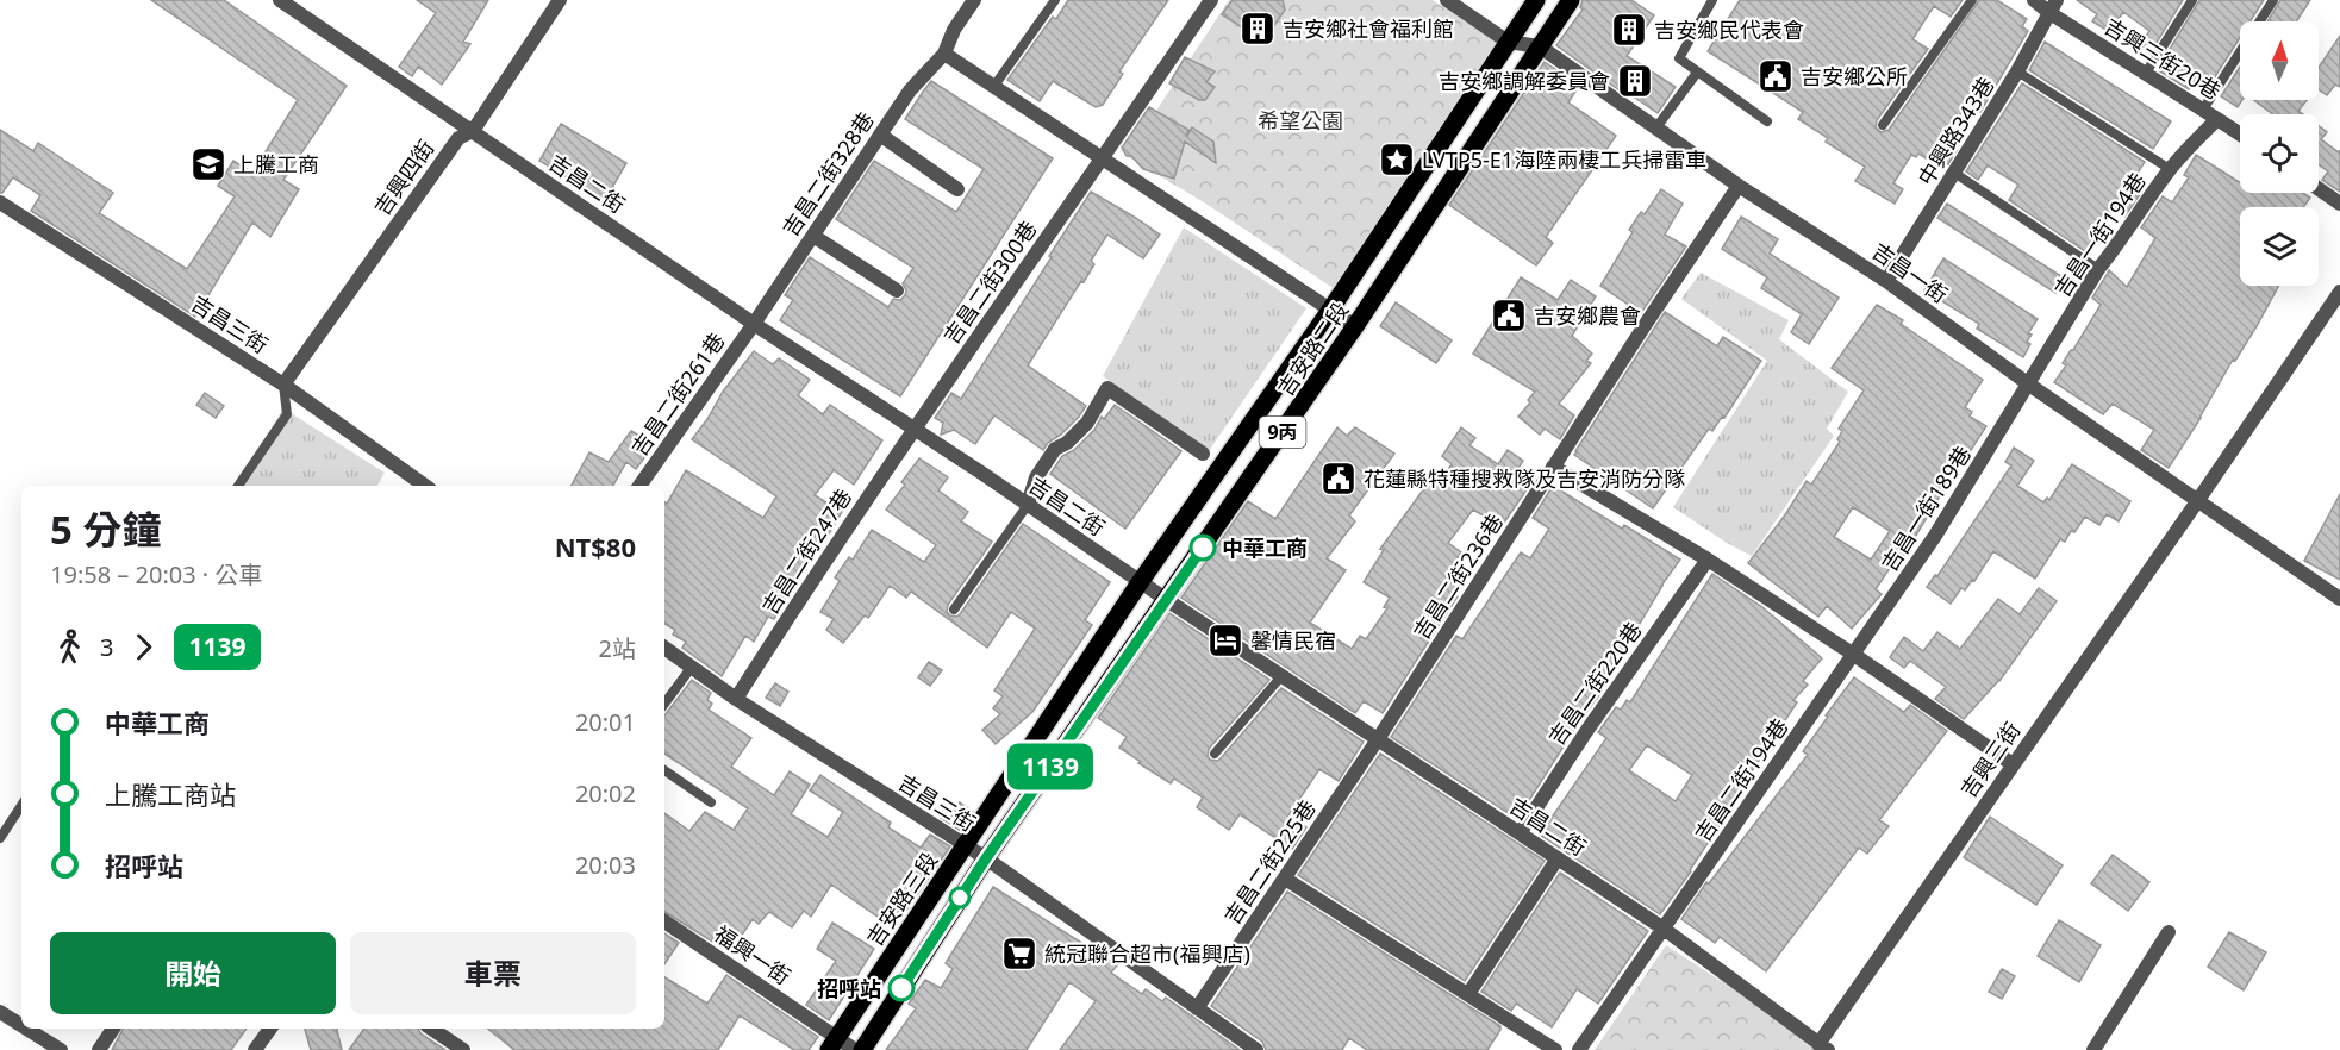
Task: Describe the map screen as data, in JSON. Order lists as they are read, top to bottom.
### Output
{
  "streets": {
    "main road": ["吉安路二段", "9丙", "吉安路三段"],
    "street": [
      "吉興三街20巷",
      "中興路343巷",
      "吉昌二街328巷",
      "吉興四街",
      "吉昌二街",
      "吉昌一街194巷",
      "吉昌一街",
      "吉昌二街300巷",
      "吉昌三街",
      "吉昌二街261巷",
      "吉昌一街189巷",
      "吉昌二街247巷",
      "吉昌二街236巷",
      "吉昌二街220巷",
      "吉興三街",
      "吉昌二街194巷",
      "吉昌二街225巷",
      "福興一街"
    ]
  },
  "crossings": [
    ["吉興三街20巷", "中興路343巷"],
    ["吉興三街20巷", "吉昌一街194巷"],
    ["中興路343巷", "吉昌一街"],
    ["吉昌二街328巷", "吉昌二街"],
    ["吉昌二街328巷", "吉昌二街261巷"],
    ["吉興四街", "吉昌二街"],
    ["吉興四街", "吉昌三街"],
    ["吉昌二街", "吉昌二街300巷"],
    ["吉昌二街", "吉安路二段"],
    ["吉昌二街", "吉昌二街261巷"],
    ["吉昌二街", "吉昌二街247巷"],
    ["吉昌二街", "吉昌二街236巷"],
    ["吉昌二街", "吉昌二街220巷"],
    ["吉昌二街", "吉興三街"],
    ["吉昌二街", "吉昌二街194巷"],
    ["吉昌二街", "吉昌二街225巷"],
    ["吉昌一街194巷", "吉昌一街"],
    ["吉昌一街194巷", "吉昌一街189巷"],
    ["吉昌一街", "吉安路二段"],
    ["吉昌一街", "吉昌一街189巷"],
    ["吉昌一街", "吉昌二街236巷"],
    ["吉昌一街", "吉興三街"],
    ["吉昌二街300巷", "吉昌二街247巷"],
    ["吉昌三街", "吉安路二段"],
    ["吉昌三街", "9丙"],
    ["吉昌三街", "吉昌二街247巷"],
    ["吉昌三街", "吉昌二街225巷"],
    ["吉昌三街", "吉安路三段"],
    ["吉安路二段", "9丙"],
    ["吉安路二段", "吉安路三段"],
    ["吉昌一街189巷", "吉昌二街194巷"],
    ["吉昌二街236巷", "吉昌二街225巷"],
    ["吉安路三段", "福興一街"]
  ],
  "parks": ["希望公園"],
  "places": {
    "building": ["吉安鄉社會福利館", "吉安鄉民代表會", "吉安鄉調解委員會"],
    "public building": ["吉安鄉公所", "吉安鄉農會", "花蓮縣特種搜救隊及吉安消防分隊"],
    "place": ["LVTP5-E1海陸兩棲工兵掃雷車"],
    "school or university": ["上騰工商"],
    "other": ["中華工商", "招呼站"],
    "hotel": ["馨情民宿"],
    "supermarket": ["統冠聯合超市(福興店)"]
  },
  "lines": ["bus line 1139"],
  "north": "top",
  "page": {
    "on_map": "1139",
    "heading": ["5 分鐘", "19:58 – 20:03 · 公車", "NT$80"],
    "legs": ["3", "1139", "2站"],
    "list": [
      {
        "name": "中華工商",
        "value": "20:01"
      },
      {
        "name": "上騰工商站",
        "value": "20:02"
      },
      {
        "name": "招呼站",
        "value": "20:03"
      }
    ],
    "buttons": ["開始", "車票"]
  }
}
